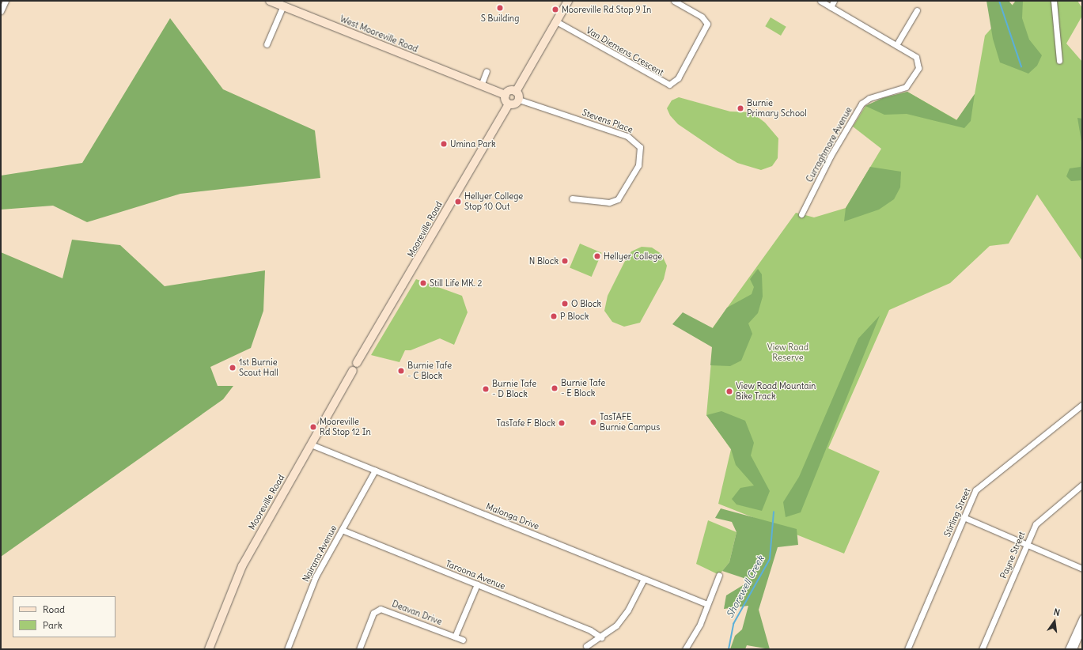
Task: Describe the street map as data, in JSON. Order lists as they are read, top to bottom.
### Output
{
  "streets": {
    "main road": ["West Mooreville Road", "Mooreville Road"],
    "street": [
      "Van Diemens Crescent",
      "Stevens Place",
      "Curraghmore Avenue",
      "Stirling Street",
      "Malonga Drive",
      "Nairana Avenue",
      "Payne Street",
      "Taroona Avenue",
      "Deavan Drive"
    ]
  },
  "crossings": [
    ["West Mooreville Road", "Stevens Place"],
    ["West Mooreville Road", "Mooreville Road"],
    ["Stevens Place", "Mooreville Road"],
    ["Mooreville Road", "Malonga Drive"],
    ["Malonga Drive", "Nairana Avenue"],
    ["Nairana Avenue", "Taroona Avenue"]
  ],
  "water": ["Shorewell Creek"],
  "parks": ["View Road Reserve"],
  "places": [
    "S Building",
    "Mooreville Rd Stop 9 In",
    "Burnie Primary School",
    "Umina Park",
    "Hellyer College Stop 10 Out",
    "Hellyer College",
    "N Block",
    "Still Life MK. 2",
    "O Block",
    "P Block",
    "1st Burnie Scout Hall",
    "Burnie Tafe - C Block",
    "Burnie Tafe - E Block",
    "Burnie Tafe - D Block",
    "View Road Mountain Bike Track",
    "TasTAFE Burnie Campus",
    "TasTafe F Block",
    "Mooreville Rd Stop 12 In"
  ],
  "legend": ["Road", "Park"],
  "north": "top"
}
